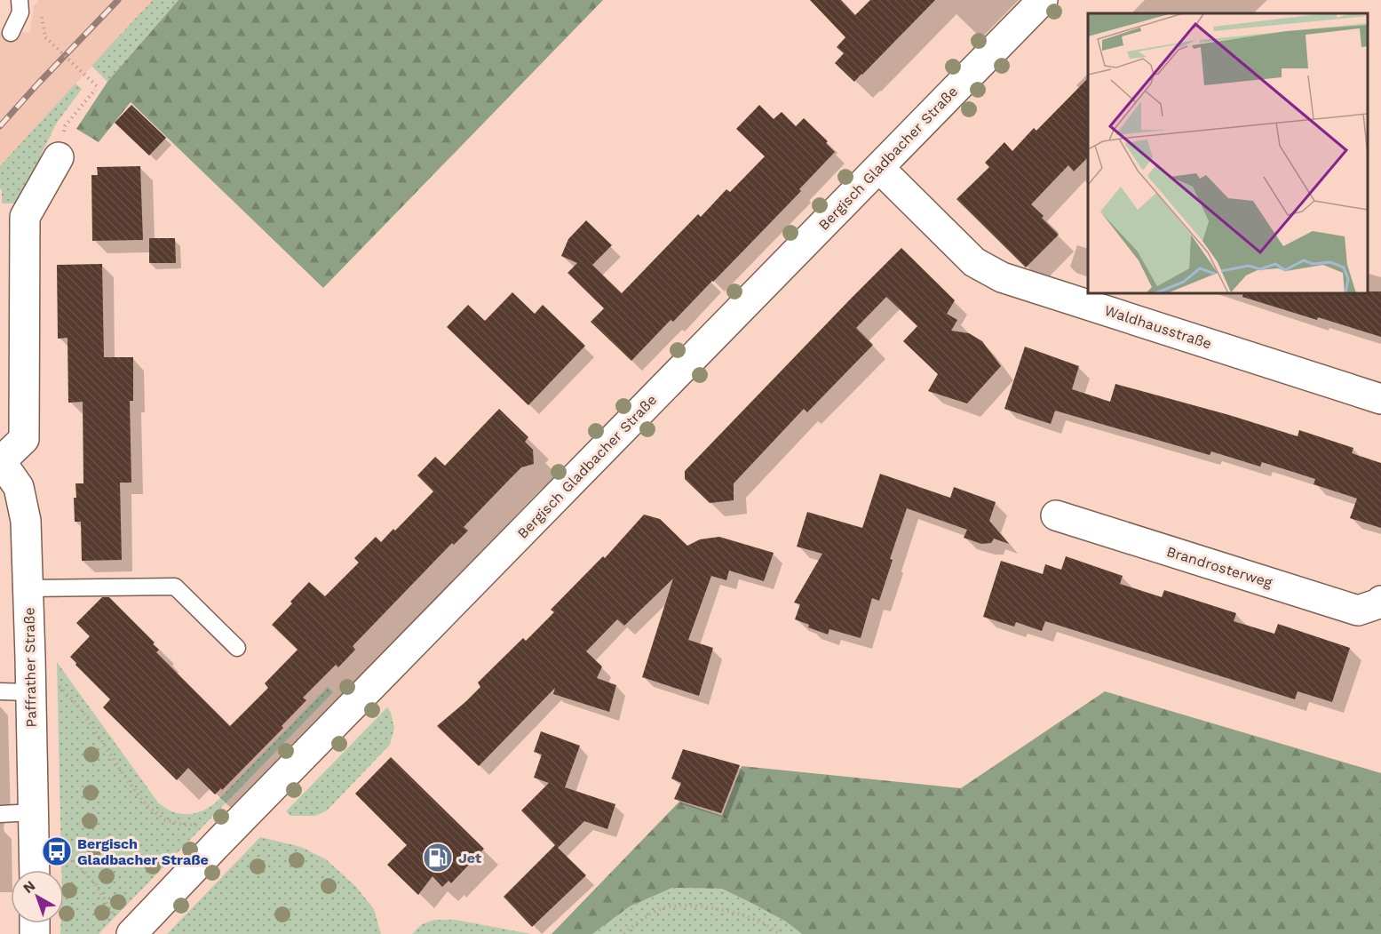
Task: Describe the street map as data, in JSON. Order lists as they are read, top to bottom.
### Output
{
  "streets": {
    "main road": [
      "Bergisch Gladbacher Straße",
      "Waldhausstraße",
      "Brandrosterweg",
      "Paffrather Straße"
    ]
  },
  "crossings": [
    ["Bergisch Gladbacher Straße", "Waldhausstraße"]
  ],
  "places": {
    "bus stop": ["Bergisch Gladbacher Straße"],
    "fuel station": ["Jet"]
  },
  "north": "top left"
}
